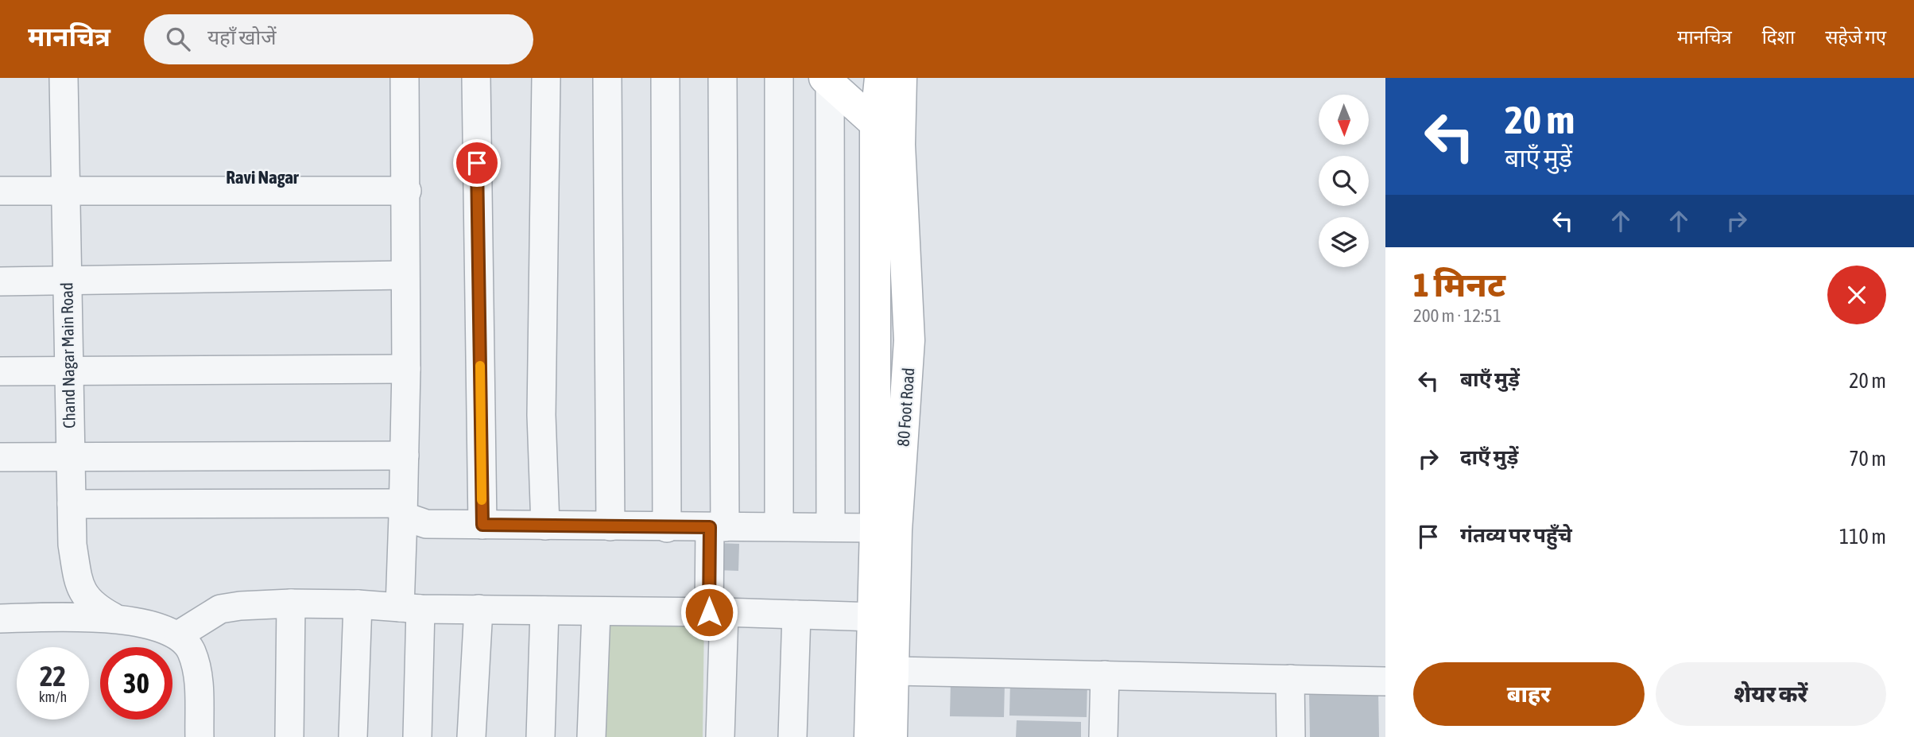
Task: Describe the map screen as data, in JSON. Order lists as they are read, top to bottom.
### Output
{
  "streets": {
    "street": ["Chand Nagar Main Road", "80 Foot Road"]
  },
  "districts": ["Ravi Nagar"],
  "north": "bottom",
  "page": {
    "header": "मानचित्र",
    "search": "यहाँ खोजें",
    "nav": ["मानचित्र", "दिशा", "सहेजे गए"],
    "turn": ["20 m", "बाएँ मुड़ें"],
    "heading": ["1 मिनट", "200 m · 12:51"],
    "list": [
      {
        "name": "बाएँ मुड़ें",
        "value": "20 m"
      },
      {
        "name": "दाएँ मुड़ें",
        "value": "70 m"
      },
      {
        "name": "गंतव्य पर पहुँचे",
        "value": "110 m"
      }
    ],
    "speed": "22 km/h",
    "limit": "30",
    "buttons": ["बाहर", "शेयर करें"]
  }
}
